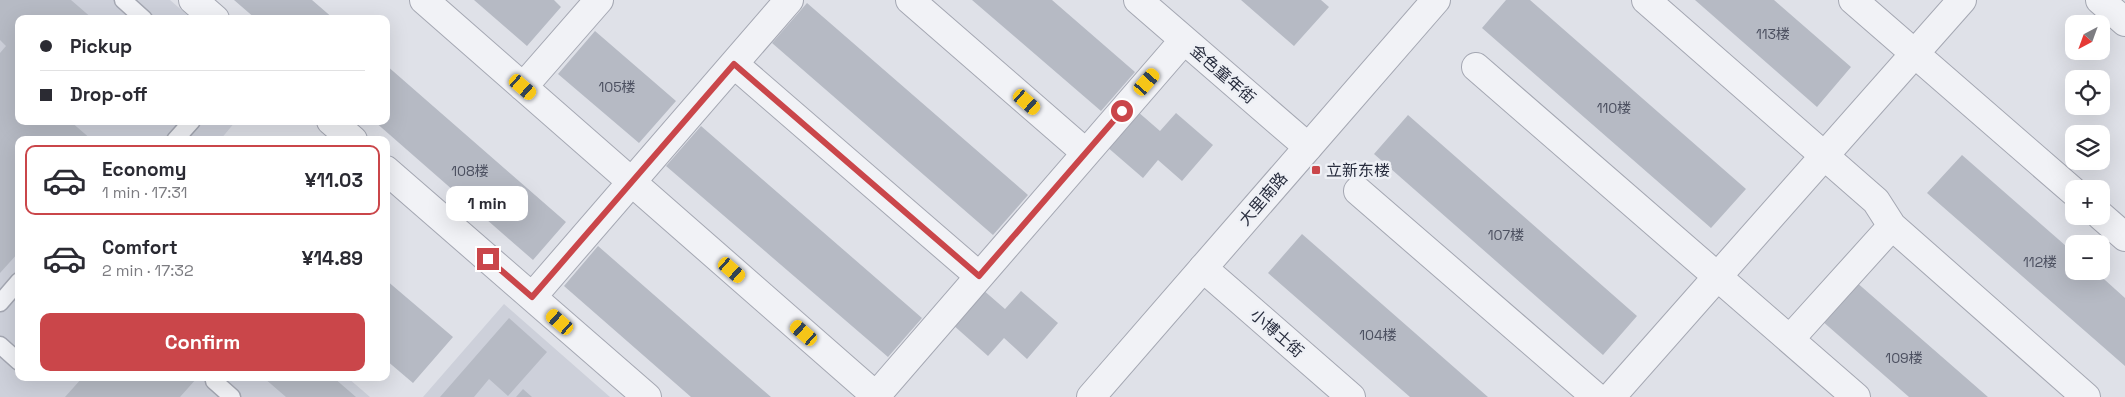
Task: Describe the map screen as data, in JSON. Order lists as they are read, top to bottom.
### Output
{
  "streets": {
    "street": ["金色童年街", "大里南路", "小博士街"]
  },
  "crossings": [
    ["金色童年街", "大里南路"],
    ["大里南路", "小博士街"]
  ],
  "places": {
    "transit": ["立新东楼"]
  },
  "house_numbers": [
    "113楼",
    "105楼",
    "110楼",
    "108楼",
    "107楼",
    "112楼",
    "104楼",
    "109楼"
  ],
  "north": "bottom left",
  "page": {
    "map_buttons": ["+", "−"],
    "banner": ["Pickup", "Drop-off"],
    "list": [
      {
        "name": "Economy",
        "note": "1 min · 17:31",
        "value": "¥11.03"
      },
      {
        "name": "Comfort",
        "note": "2 min · 17:32",
        "value": "¥14.89"
      }
    ],
    "bubble": "1 min",
    "buttons": "Confirm"
  }
}
